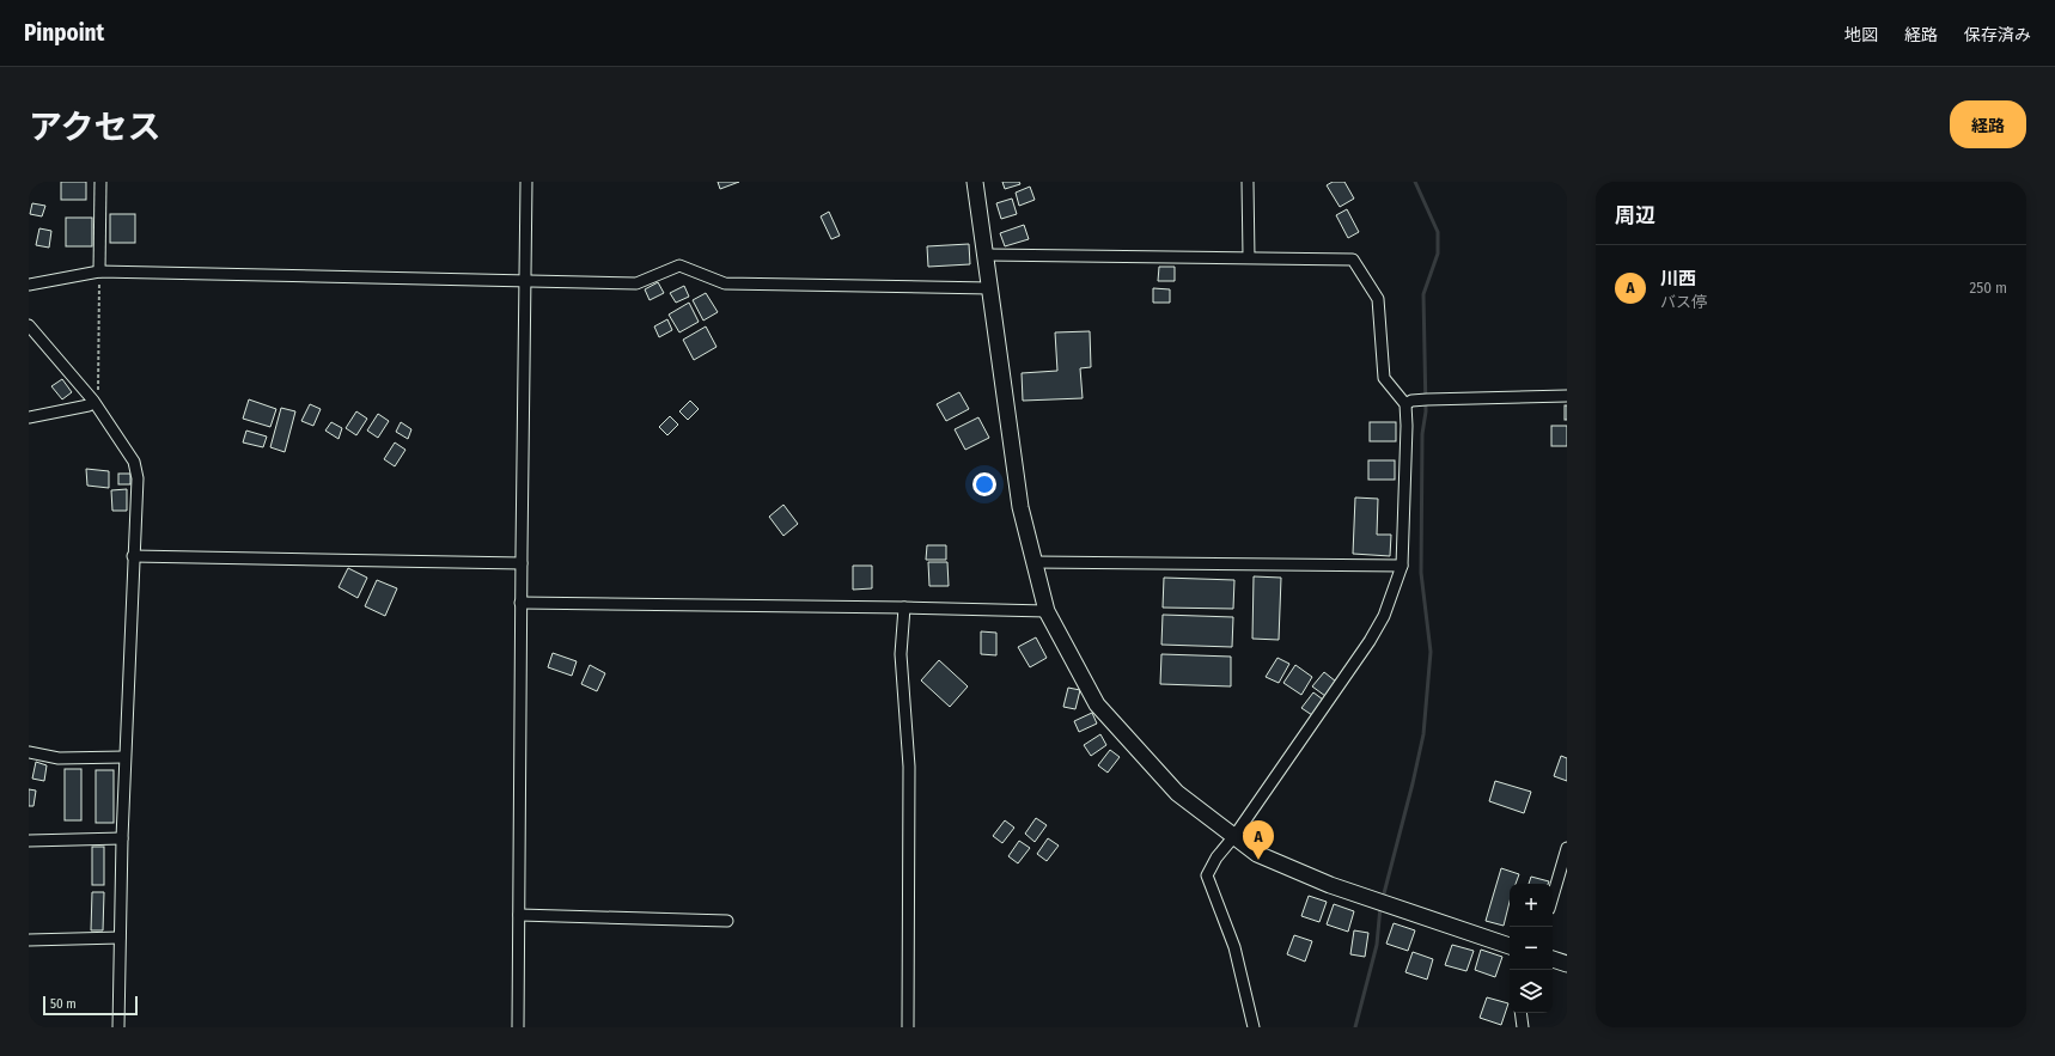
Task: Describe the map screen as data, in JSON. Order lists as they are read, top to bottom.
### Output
{
  "scale_bar": "50 m",
  "page": {
    "header": "Pinpoint",
    "nav": ["地図", "経路", "保存済み"],
    "title": "アクセス",
    "buttons": "経路",
    "heading": "周辺",
    "list": [
      {
        "mark": "A",
        "name": "川西",
        "note": "バス停",
        "value": "250 m"
      }
    ],
    "pins": "A",
    "map_buttons": ["+", "−"],
    "scale": "50 m"
  }
}
